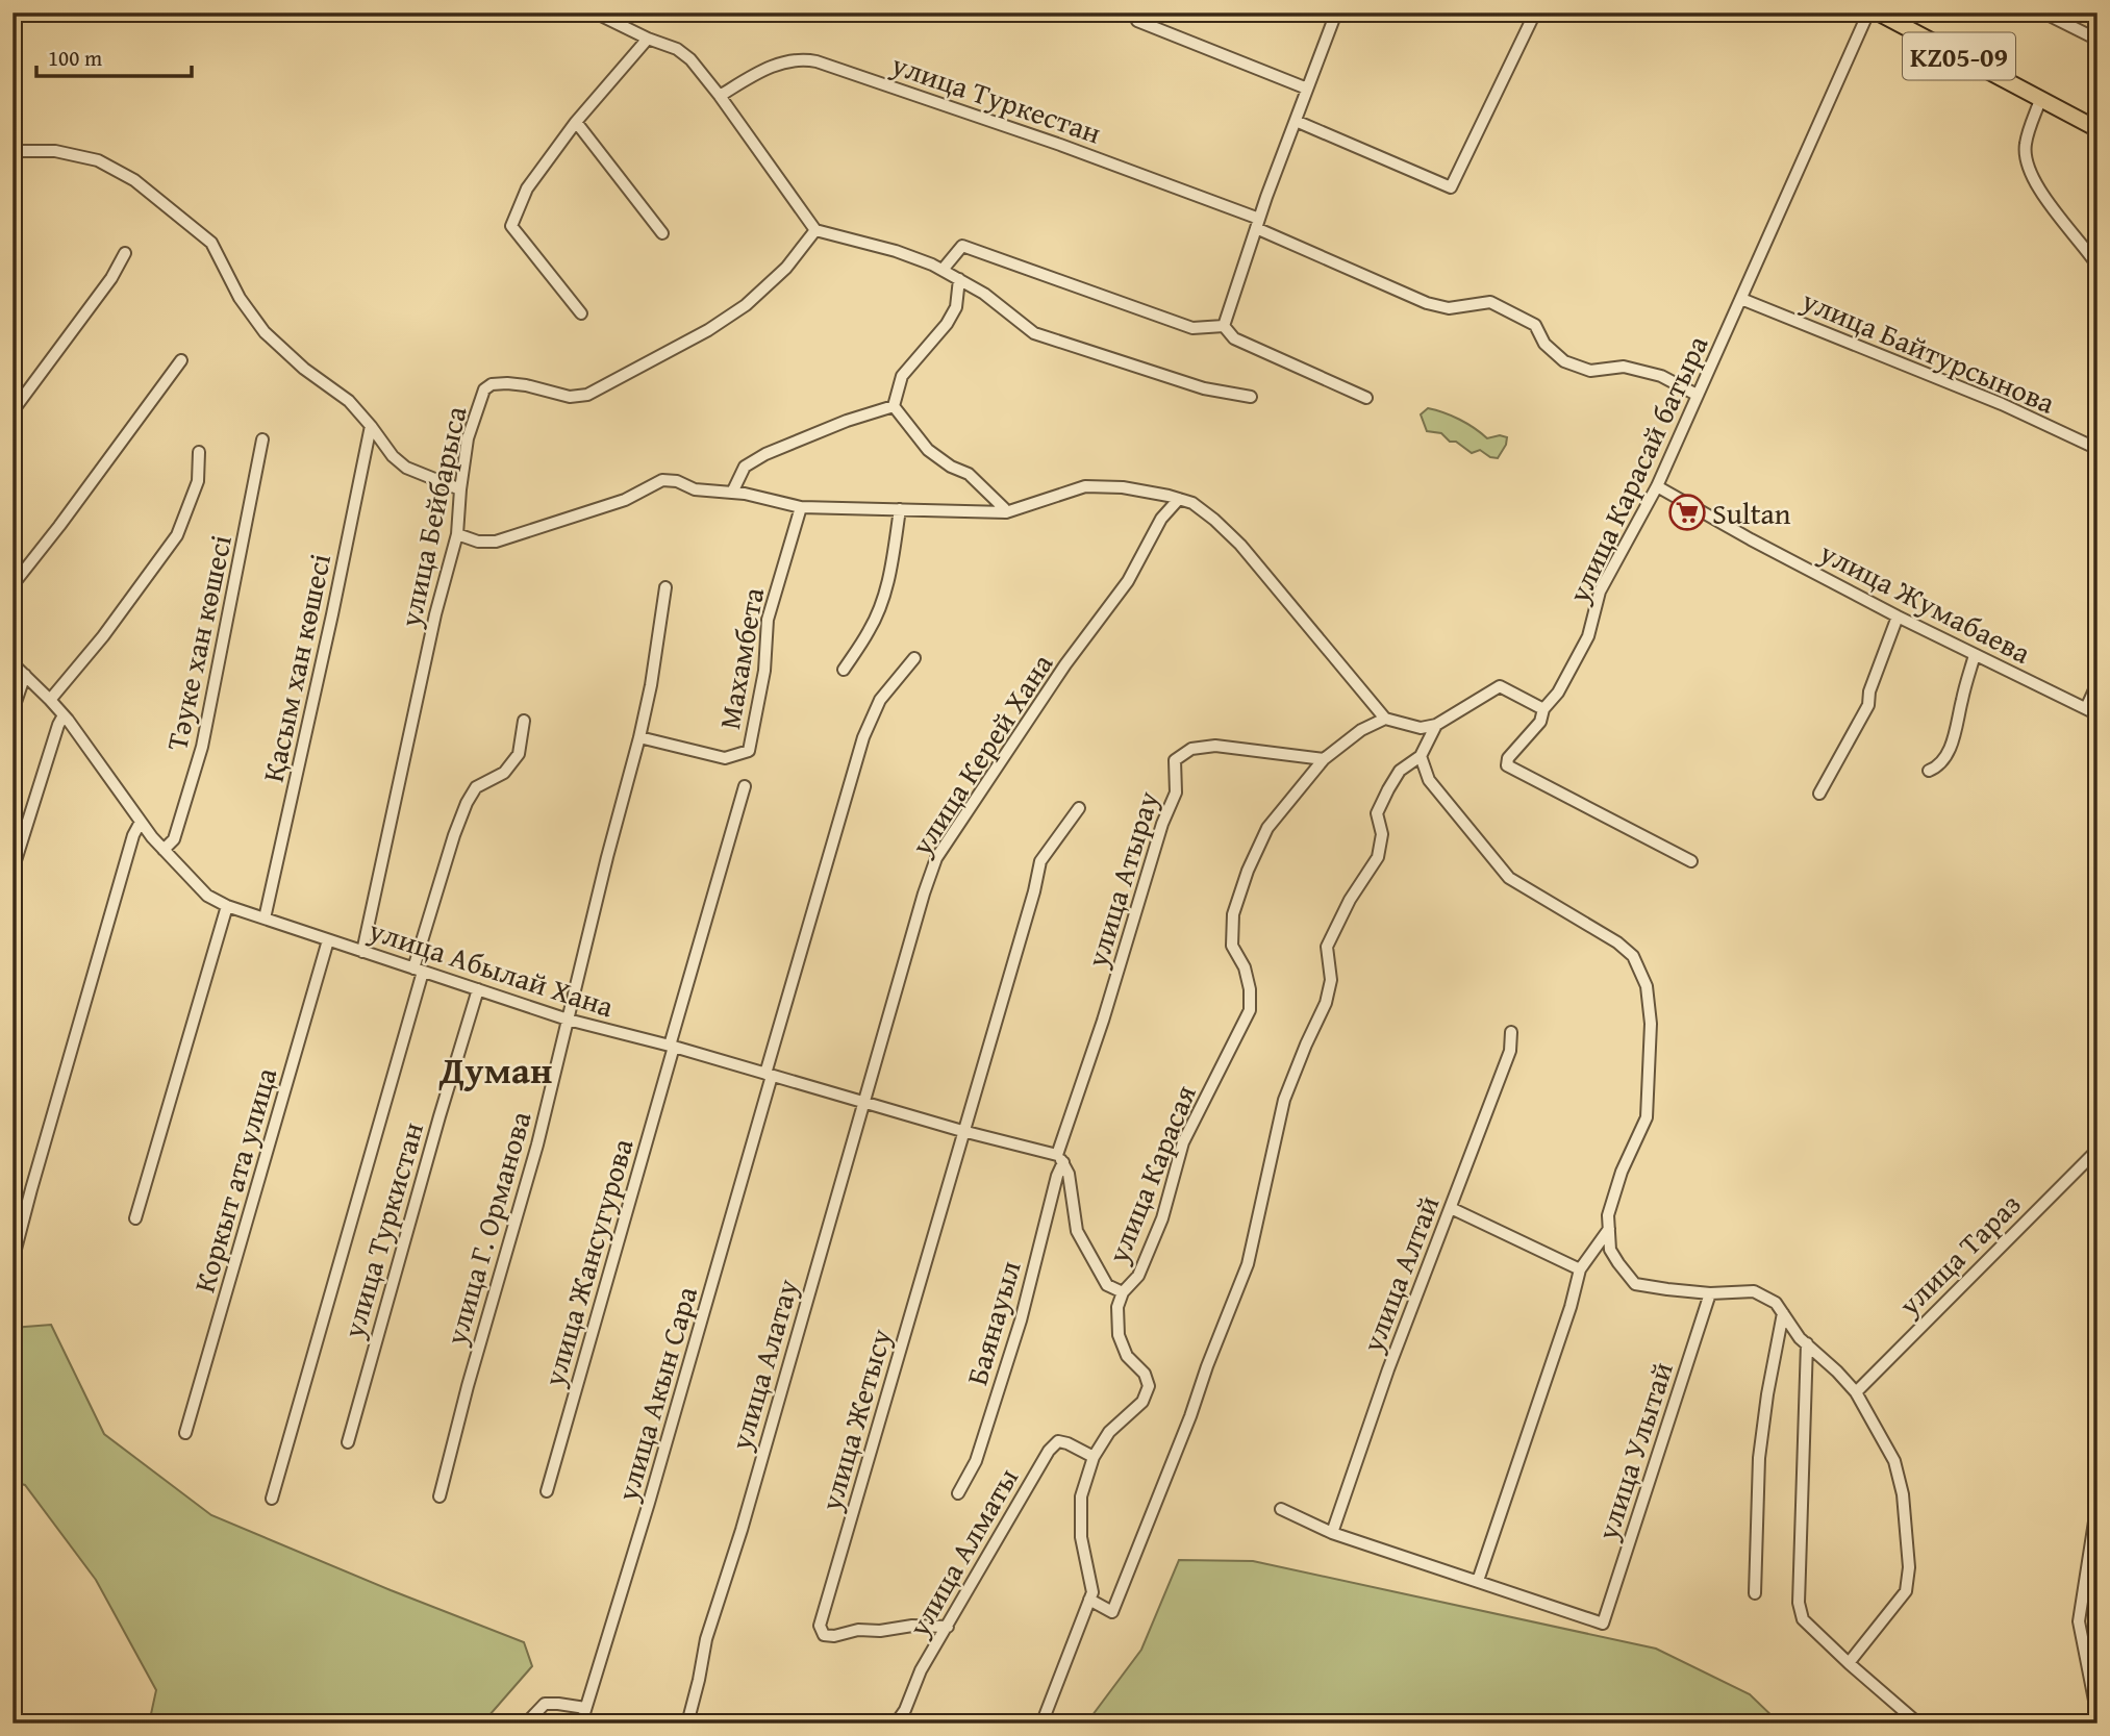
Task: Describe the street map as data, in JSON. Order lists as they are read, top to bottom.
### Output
{
  "streets": {
    "main road": ["KZ05-09"],
    "street": [
      "улица Туркестан",
      "улица Байтурсынова",
      "улица Карасай батыра",
      "улица Бейбарыса",
      "улица Жумабаева",
      "Тәуке хан көшесі",
      "Махамбета",
      "Қасым хан көшесі",
      "улица Керей Хана",
      "улица Атырау",
      "улица Абылай Хана",
      "улица Карасая",
      "Коркыт ата улица",
      "улица Г. Орманова",
      "улица Туркистан",
      "улица Тараз",
      "улица Жансугурова",
      "улица Алтай",
      "Баянауыл",
      "улица Алатау",
      "улица Акын Сара",
      "улица Жетысу",
      "улица Улытай",
      "улица Алматы"
    ]
  },
  "crossings": [
    ["улица Туркестан", "улица Карасай батыра"],
    ["улица Байтурсынова", "улица Карасай батыра"],
    ["улица Карасай батыра", "улица Жумабаева"],
    ["улица Бейбарыса", "улица Абылай Хана"],
    ["Тәуке хан көшесі", "улица Абылай Хана"],
    ["Махамбета", "улица Г. Орманова"],
    ["Қасым хан көшесі", "улица Абылай Хана"],
    ["улица Керей Хана", "улица Абылай Хана"],
    ["улица Керей Хана", "улица Алатау"],
    ["улица Атырау", "улица Абылай Хана"],
    ["улица Атырау", "улица Карасая"],
    ["улица Атырау", "Баянауыл"],
    ["улица Абылай Хана", "Коркыт ата улица"],
    ["улица Абылай Хана", "улица Г. Орманова"],
    ["улица Абылай Хана", "улица Туркистан"],
    ["улица Абылай Хана", "улица Жансугурова"],
    ["улица Абылай Хана", "Баянауыл"],
    ["улица Абылай Хана", "улица Алатау"],
    ["улица Абылай Хана", "улица Акын Сара"],
    ["улица Абылай Хана", "улица Жетысу"],
    ["улица Жетысу", "улица Алматы"]
  ],
  "districts": ["Думан"],
  "places": {
    "supermarket": ["Sultan"]
  },
  "scale_bar": "100 m"
}
